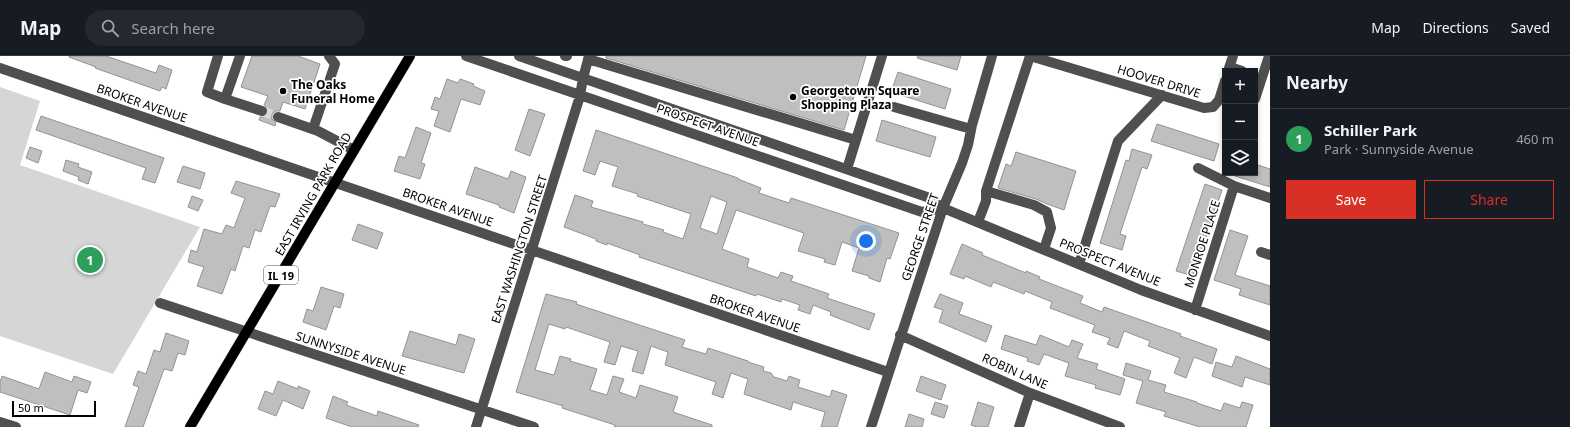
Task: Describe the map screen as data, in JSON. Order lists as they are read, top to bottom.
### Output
{
  "streets": {
    "main road": ["EAST IRVING PARK ROAD", "IL 19"],
    "street": [
      "HOOVER DRIVE",
      "BROKER AVENUE",
      "PROSPECT AVENUE",
      "GEORGE STREET",
      "MONROE PLACE",
      "EAST WASHINGTON STREET",
      "SUNNYSIDE AVENUE",
      "ROBIN LANE"
    ]
  },
  "crossings": [
    ["BROKER AVENUE", "EAST IRVING PARK ROAD"],
    ["BROKER AVENUE", "GEORGE STREET"],
    ["BROKER AVENUE", "EAST WASHINGTON STREET"],
    ["PROSPECT AVENUE", "GEORGE STREET"],
    ["PROSPECT AVENUE", "MONROE PLACE"],
    ["PROSPECT AVENUE", "EAST WASHINGTON STREET"],
    ["EAST IRVING PARK ROAD", "SUNNYSIDE AVENUE"],
    ["GEORGE STREET", "ROBIN LANE"],
    ["EAST WASHINGTON STREET", "SUNNYSIDE AVENUE"]
  ],
  "places": ["The Oaks Funeral Home", "Georgetown Square Shopping Plaza"],
  "scale_bar": "50 m",
  "page": {
    "header": "Map",
    "search": "Search here",
    "nav": ["Map", "Directions", "Saved"],
    "heading": "Nearby",
    "map_buttons": ["+", "−"],
    "list": [
      {
        "mark": "1",
        "name": "Schiller Park",
        "note": "Park · Sunnyside Avenue",
        "value": "460 m"
      }
    ],
    "buttons": ["Save", "Share"],
    "pins": "1",
    "scale": "50 m"
  }
}
